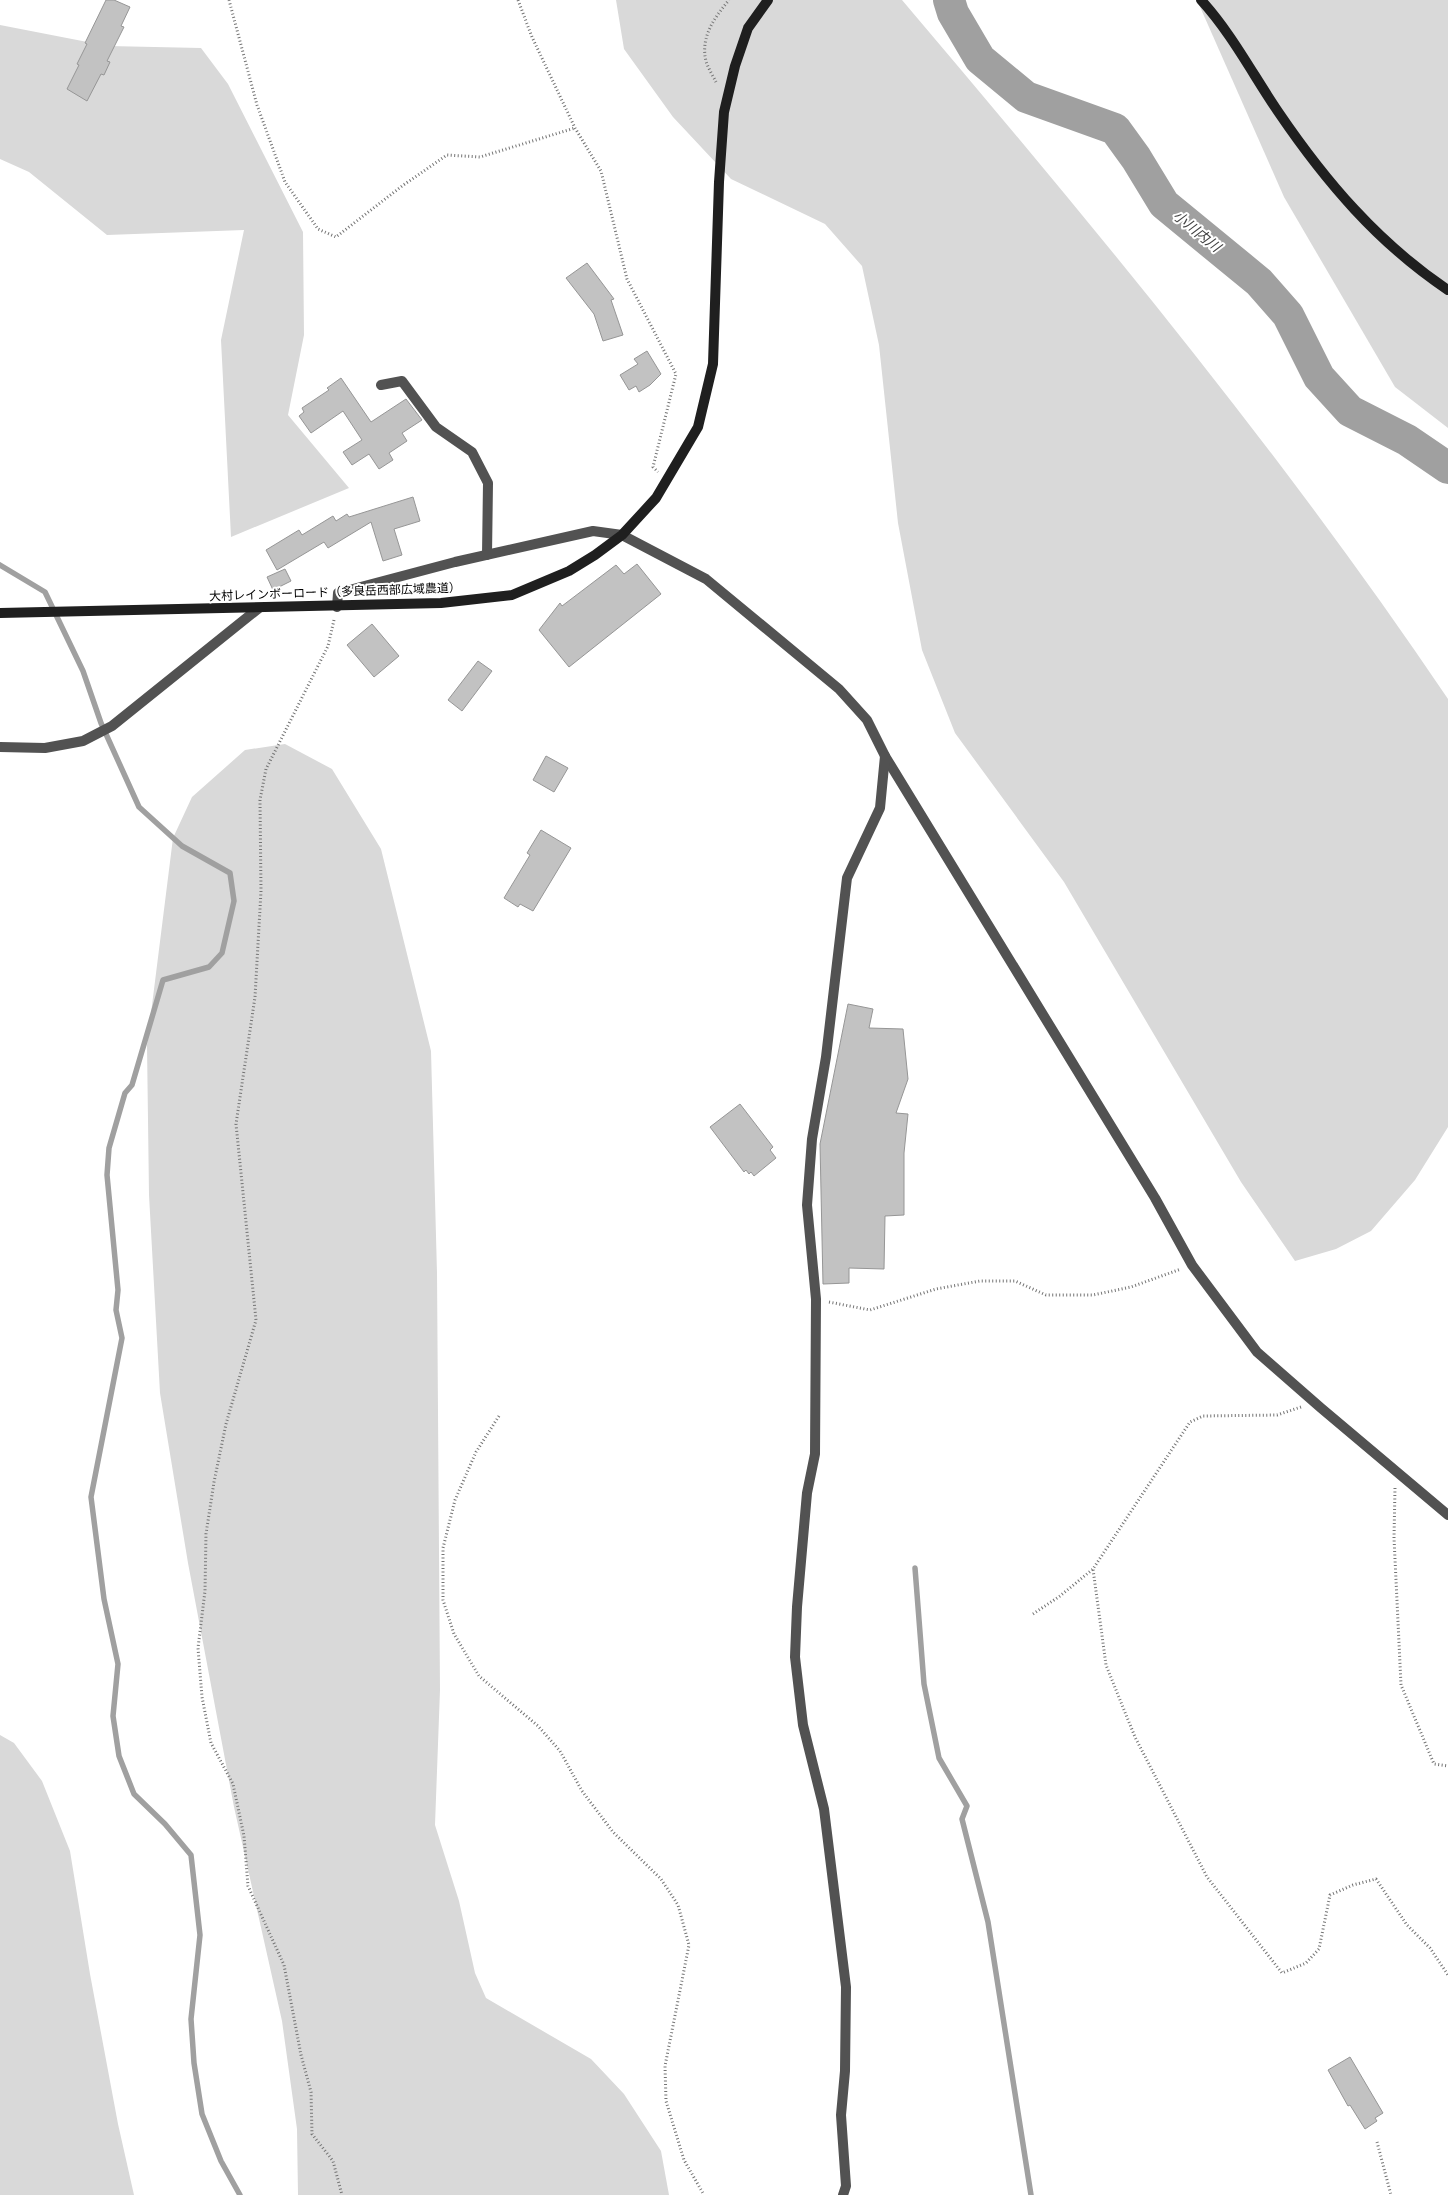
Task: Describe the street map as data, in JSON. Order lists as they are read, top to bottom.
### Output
{
  "streets": {
    "street": ["大村レインボーロード（多良岳西部広域農道）"]
  },
  "water": ["小川内川"]
}
